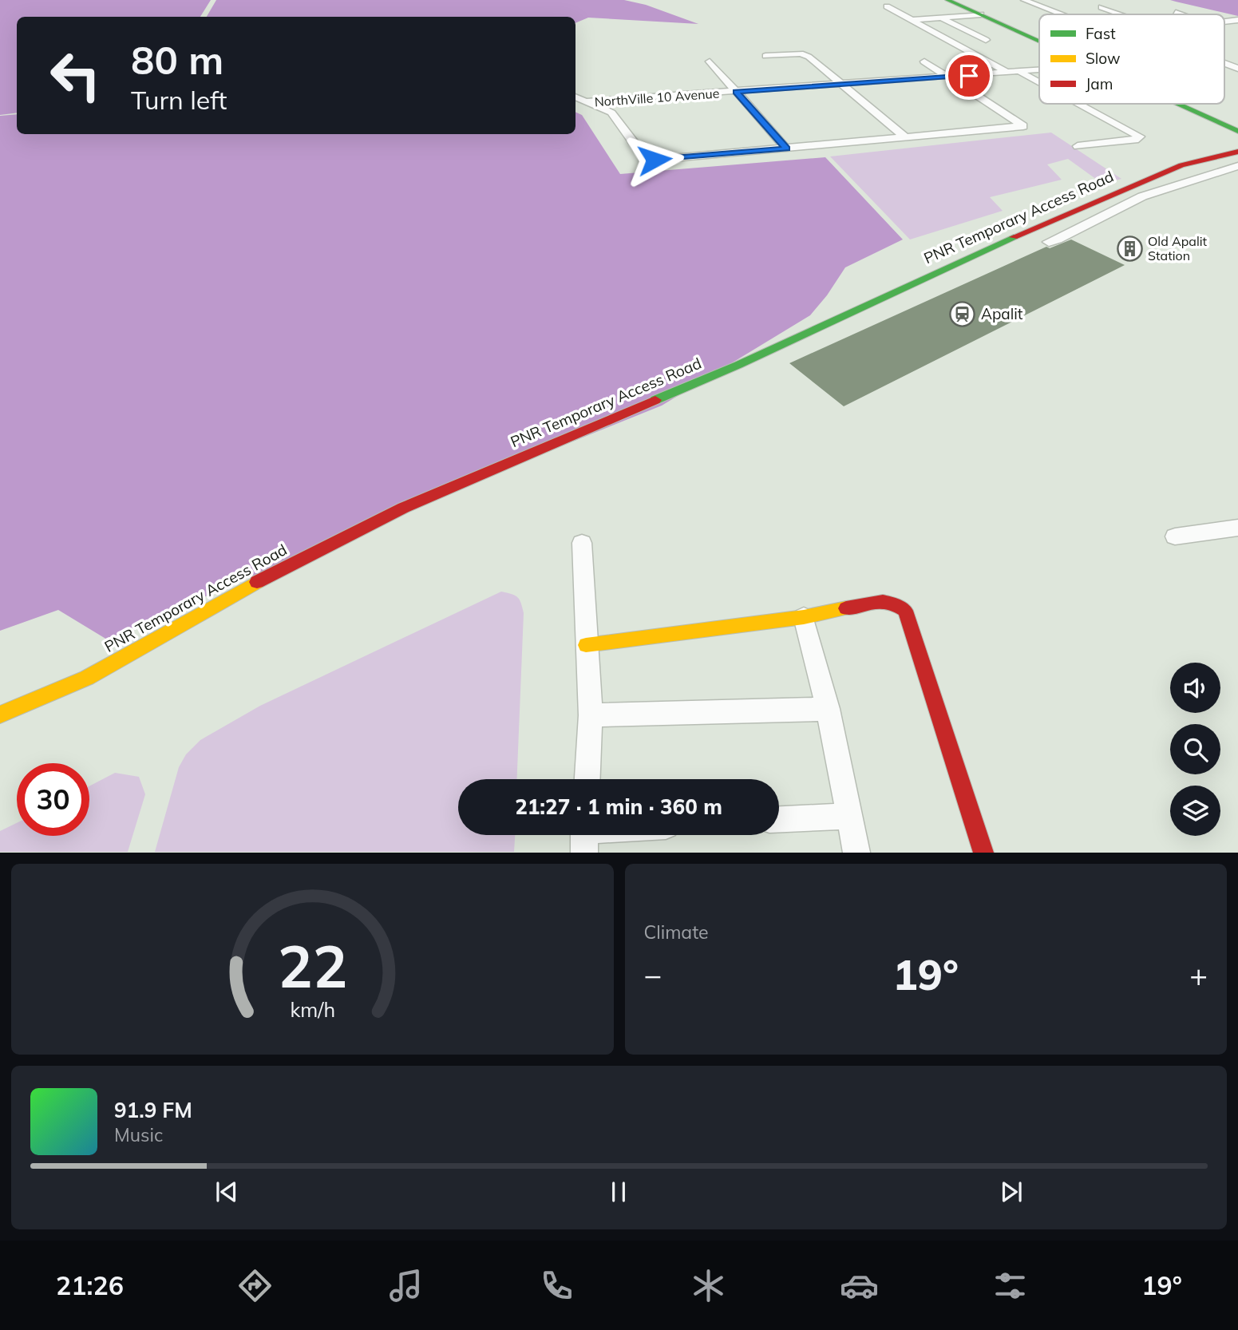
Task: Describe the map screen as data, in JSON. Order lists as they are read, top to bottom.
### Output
{
  "streets": {
    "street": ["NorthVille 10 Avenue", "PNR Temporary Access Road"]
  },
  "places": {
    "building": ["Old Apalit Station"],
    "station": ["Apalit"]
  },
  "legend": ["Fast", "Slow", "Jam"],
  "page": {
    "turn": ["80 m", "Turn left"],
    "limit": "30",
    "trip": "21:27 · 1 min · 360 m",
    "tile": "Climate",
    "heat": ["−", "19°", "+"],
    "song": ["91.9 FM", "Music"],
    "tabs": ["21:26", "19°"],
    "gauge": ["22", "km/h"]
  }
}
